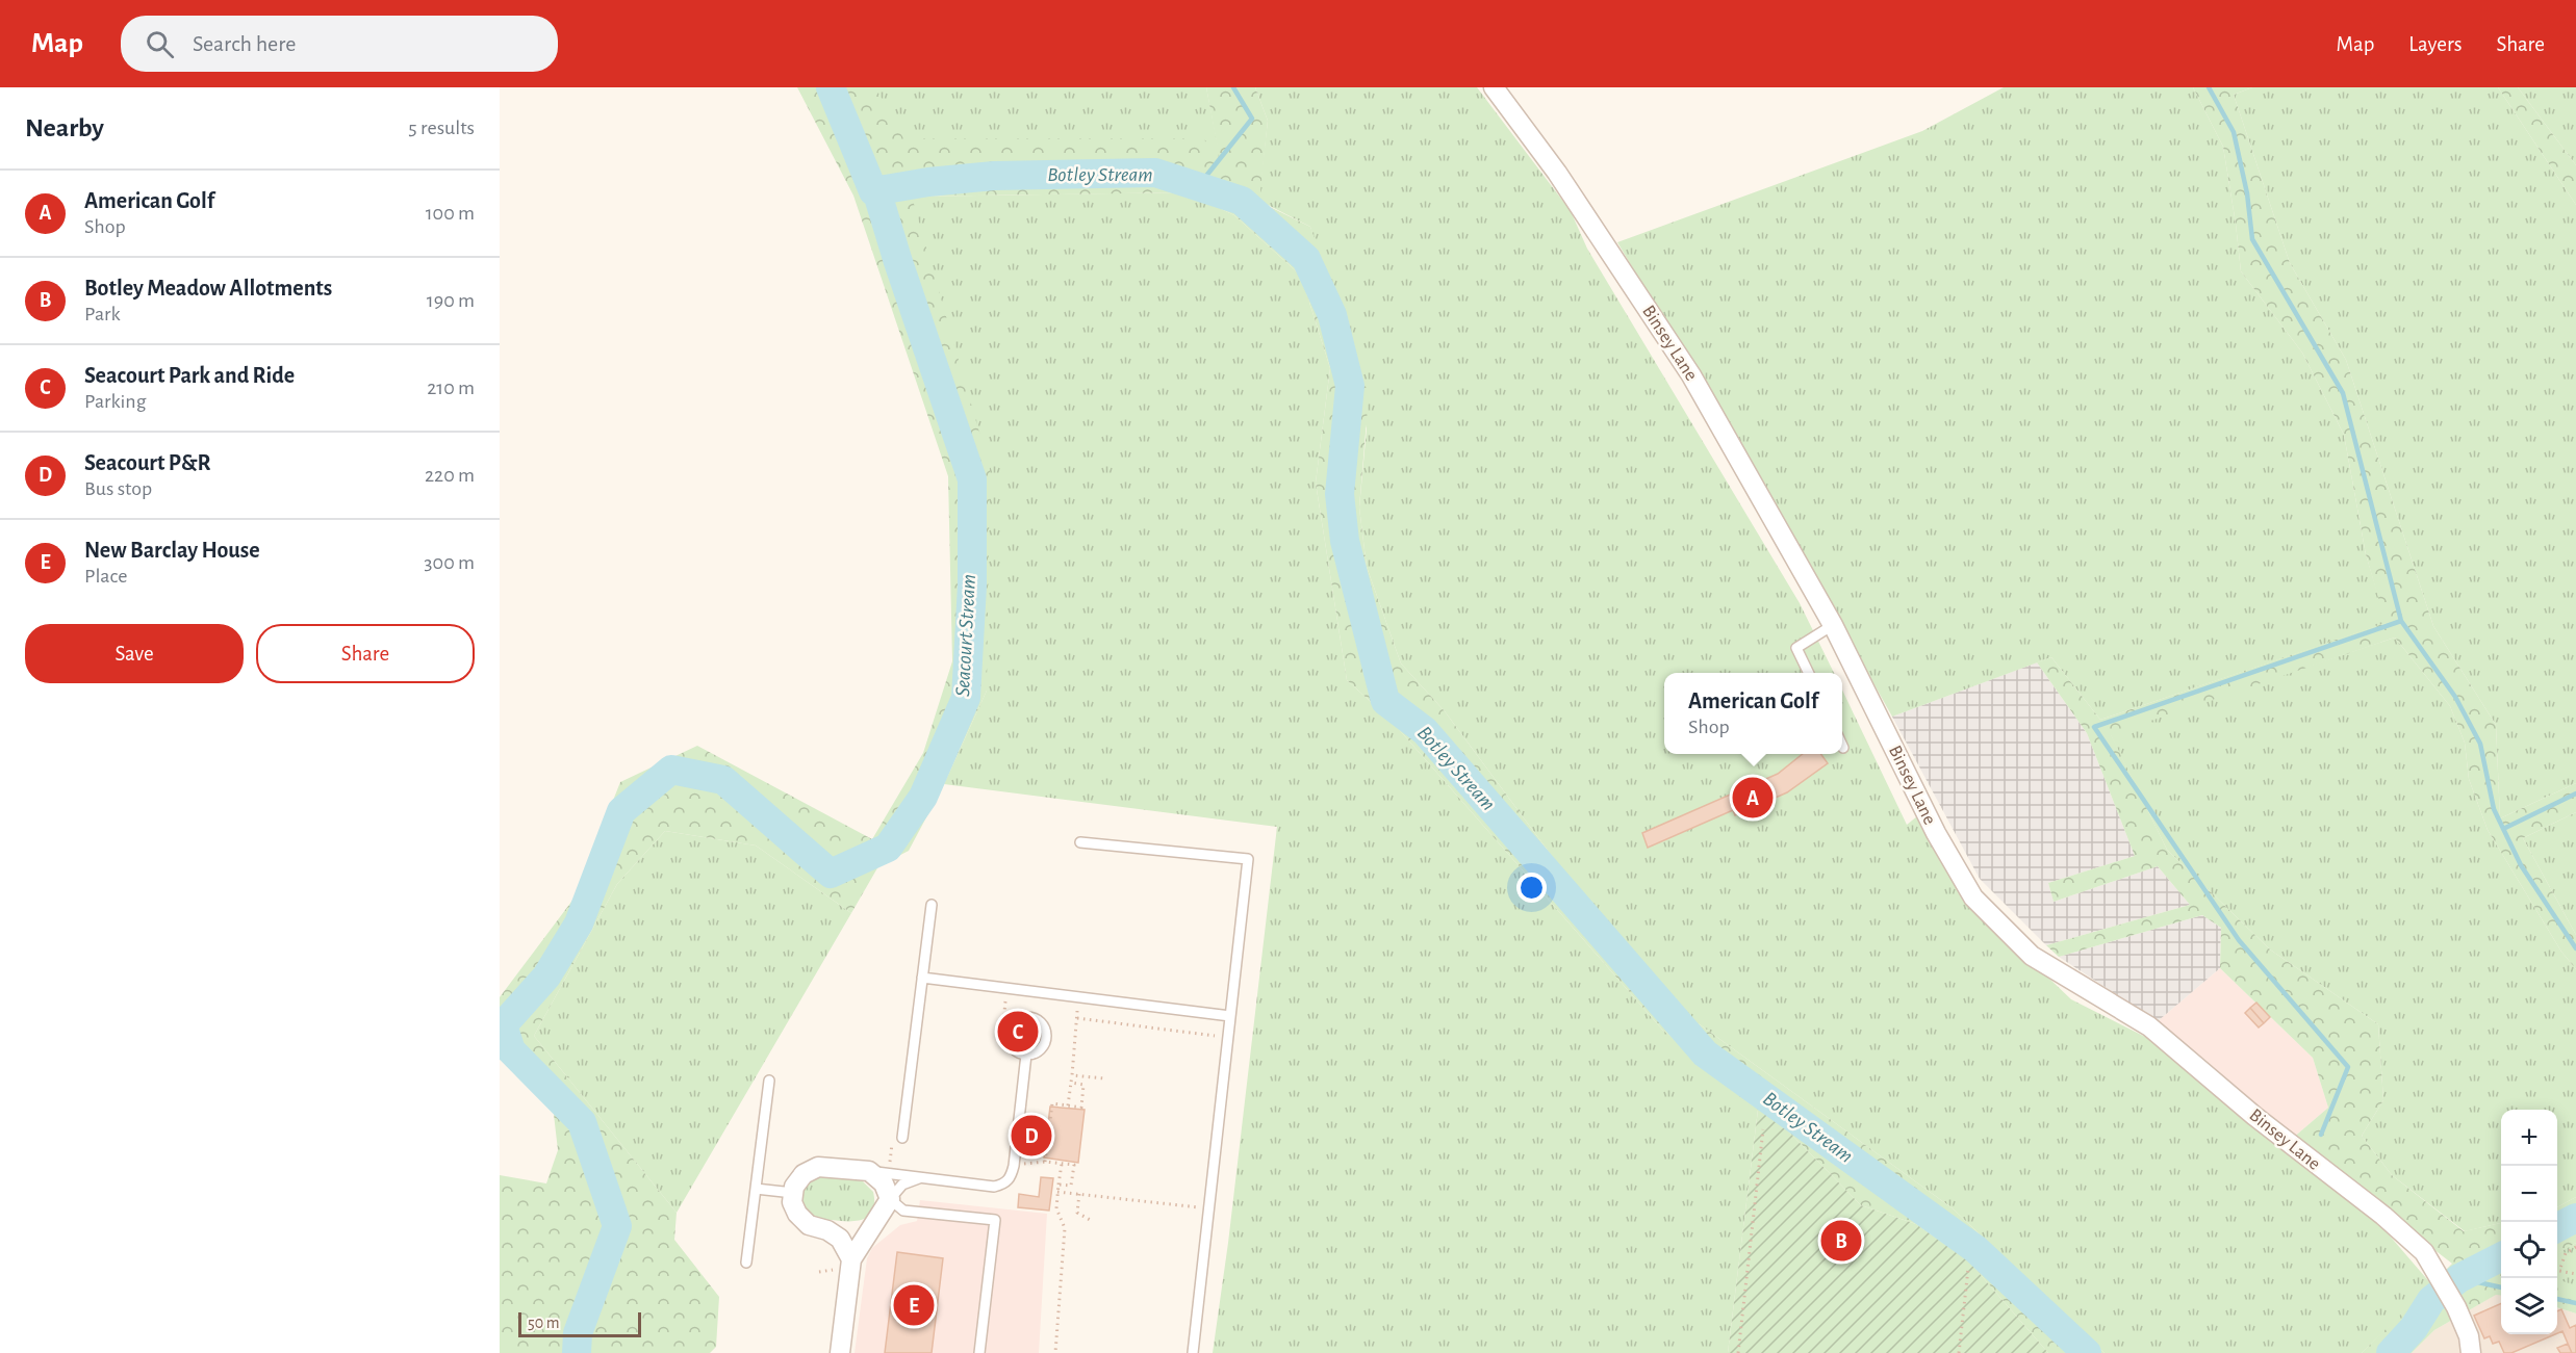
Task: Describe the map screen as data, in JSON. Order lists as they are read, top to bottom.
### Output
{
  "streets": {
    "street": ["Binsey Lane"]
  },
  "water": ["Botley Stream", "Seacourt Stream"],
  "scale_bar": "50 m",
  "page": {
    "header": "Map",
    "search": "Search here",
    "nav": ["Map", "Layers", "Share"],
    "heading": ["Nearby", "5 results"],
    "list": [
      {
        "mark": "A",
        "name": "American Golf",
        "note": "Shop",
        "value": "100 m"
      },
      {
        "mark": "B",
        "name": "Botley Meadow Allotments",
        "note": "Park",
        "value": "190 m"
      },
      {
        "mark": "C",
        "name": "Seacourt Park and Ride",
        "note": "Parking",
        "value": "210 m"
      },
      {
        "mark": "D",
        "name": "Seacourt P&R",
        "note": "Bus stop",
        "value": "220 m"
      },
      {
        "mark": "E",
        "name": "New Barclay House",
        "note": "Place",
        "value": "300 m"
      }
    ],
    "buttons": ["Save", "Share"],
    "popup": ["American Golf", "Shop"],
    "pins": [
      "A",
      "C",
      "D",
      "B",
      "E"
    ],
    "map_buttons": ["+", "−"],
    "scale": "50 m"
  }
}
